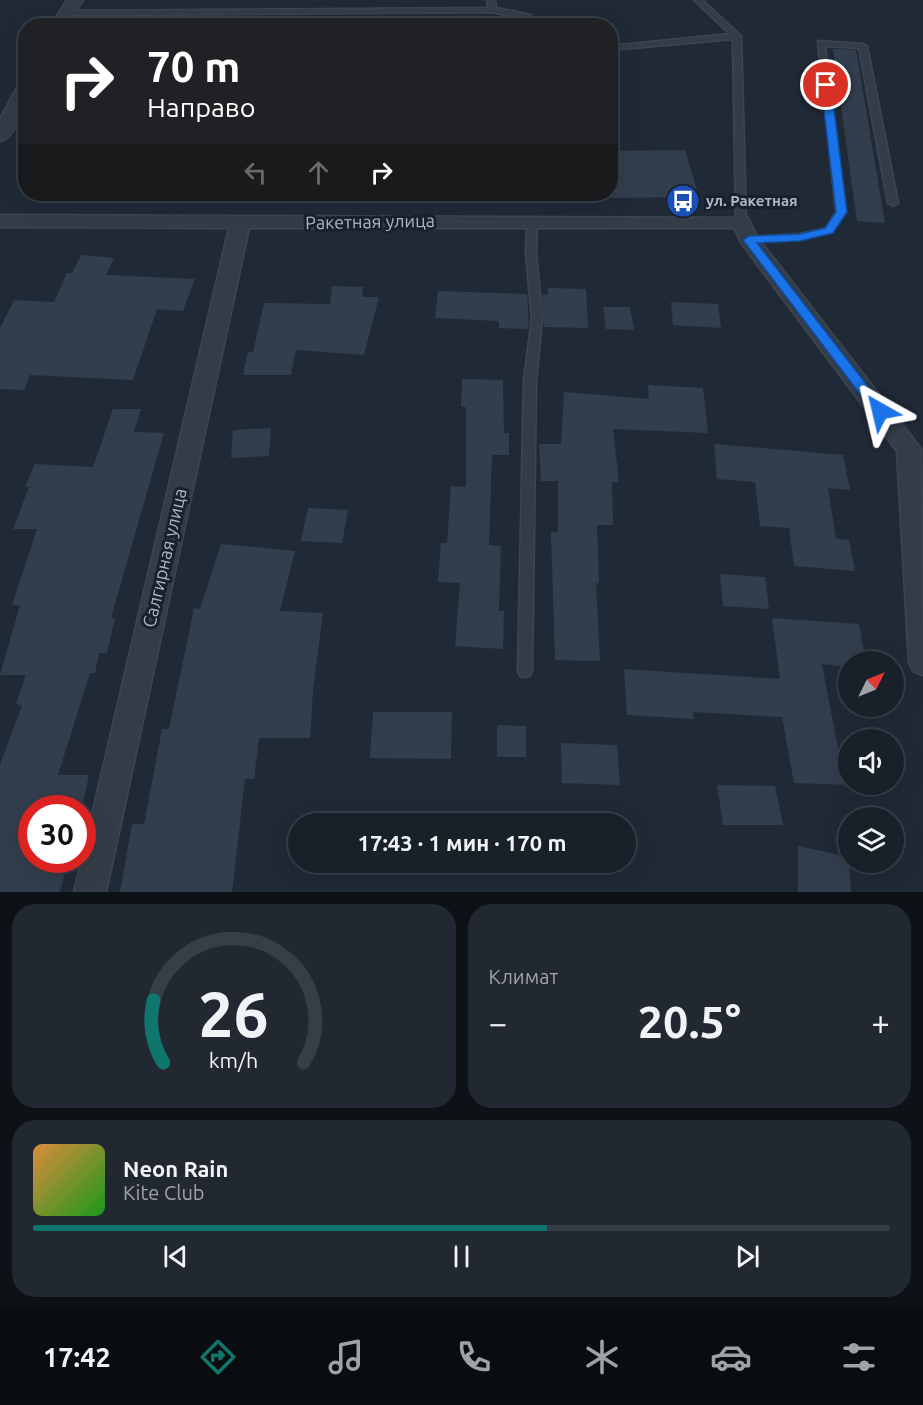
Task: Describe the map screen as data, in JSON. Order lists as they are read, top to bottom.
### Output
{
  "streets": {
    "street": ["Ракетная улица", "Салгирная улица"]
  },
  "crossings": [
    ["Ракетная улица", "Салгирная улица"]
  ],
  "places": {
    "bus stop": ["ул. Ракетная"]
  },
  "north": "top right",
  "page": {
    "turn": ["70 m", "Направо"],
    "limit": "30",
    "trip": "17:43 · 1 мин · 170 m",
    "tile": "Климат",
    "heat": ["−", "20.5°", "+"],
    "song": ["Neon Rain", "Kite Club"],
    "tabs": "17:42",
    "gauge": ["26", "km/h"]
  }
}
